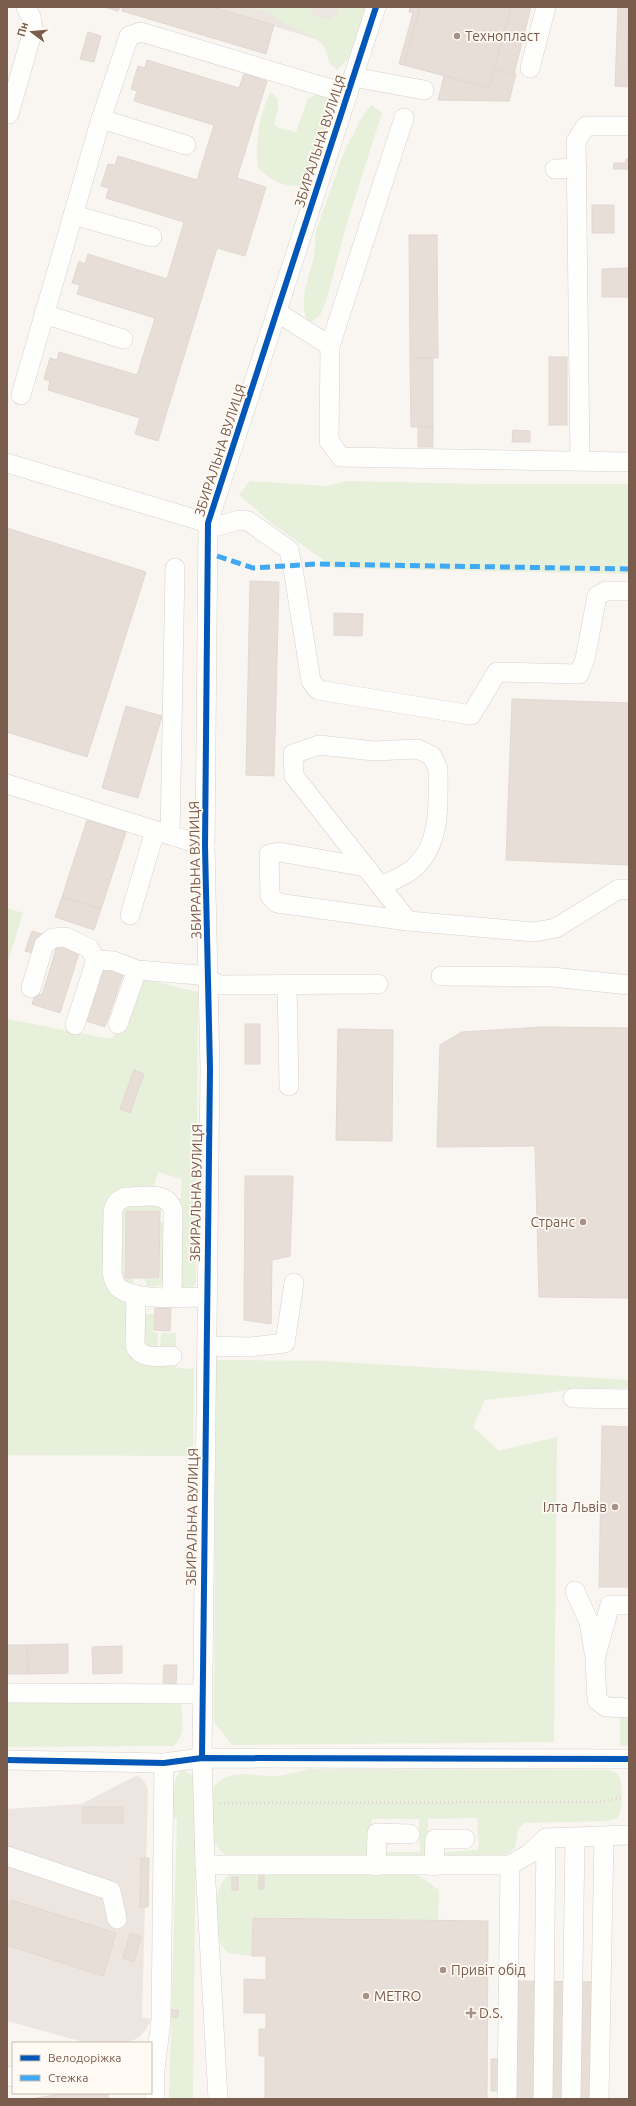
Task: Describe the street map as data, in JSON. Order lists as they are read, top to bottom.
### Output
{
  "streets": {
    "street": ["ЗБИРАЛЬНА ВУЛИЦЯ"]
  },
  "places": {
    "other": [
      "Технопласт",
      "Странс",
      "Ілта Львів",
      "Привіт обід",
      "METRO"
    ],
    "health": ["D.S."]
  },
  "legend": ["Велодоріжка", "Стежка"],
  "north": "left"
}
